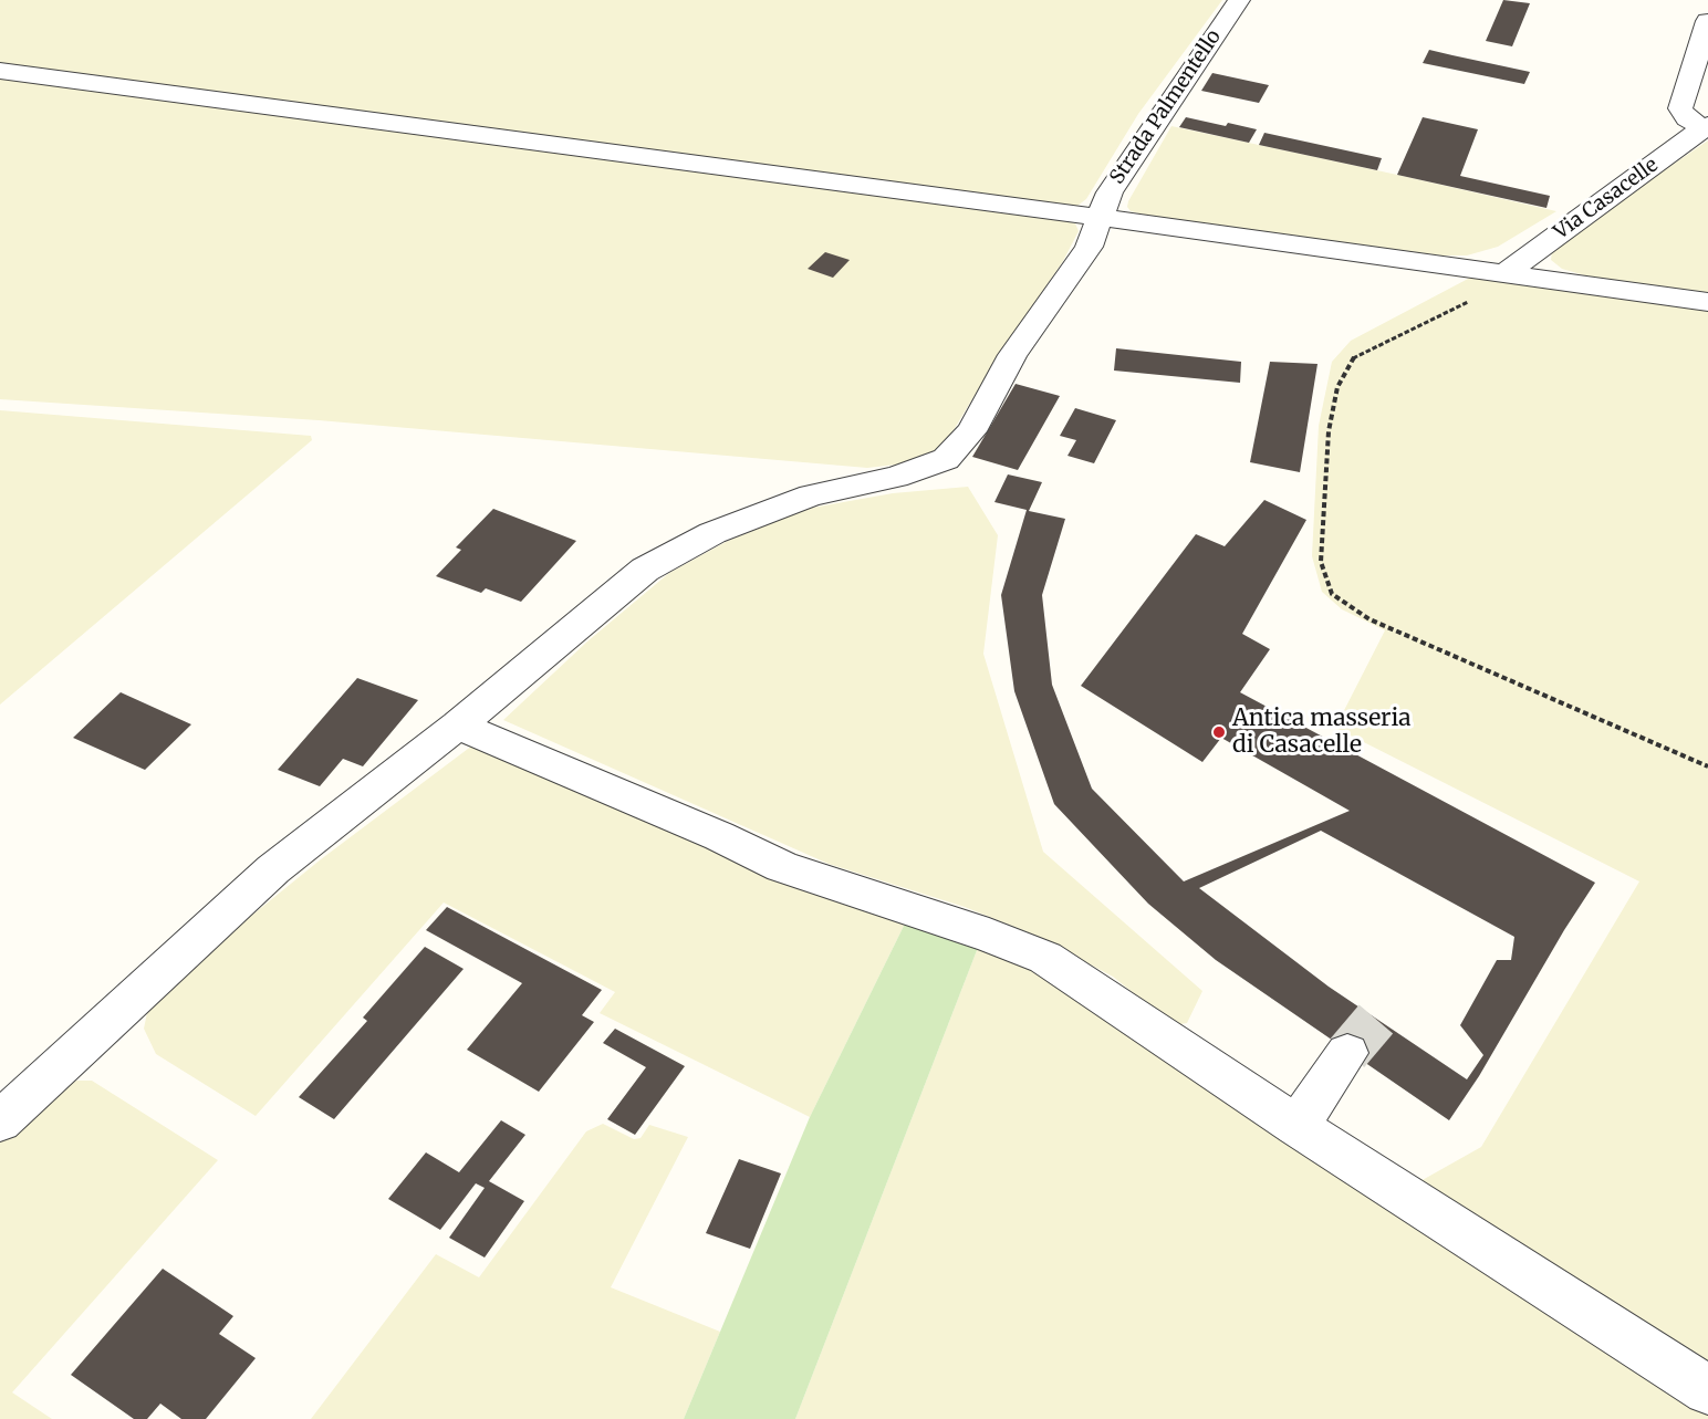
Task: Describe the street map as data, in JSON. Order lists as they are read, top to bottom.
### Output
{
  "streets": {
    "street": ["Strada Palmentello", "Via Casacelle"]
  },
  "places": ["Antica masseria di Casacelle"]
}
